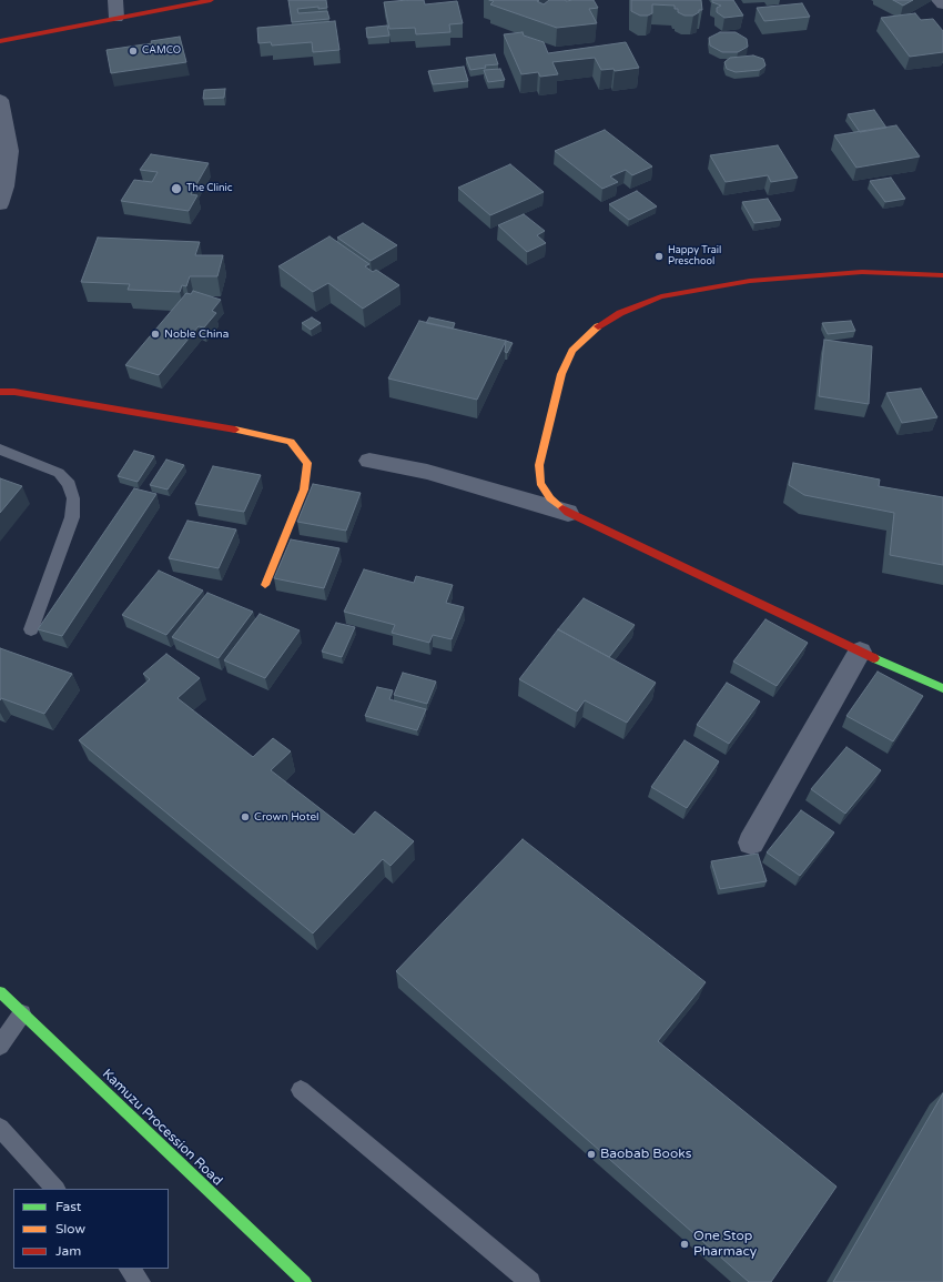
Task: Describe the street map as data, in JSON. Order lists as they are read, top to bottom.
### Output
{
  "streets": {
    "main road": ["Kamuzu Procession Road"]
  },
  "places": [
    "CAMCO",
    "The Clinic",
    "Happy Trail Preschool",
    "Noble China",
    "Crown Hotel",
    "Baobab Books",
    "One Stop Pharmacy"
  ],
  "legend": ["Fast", "Slow", "Jam"]
}
